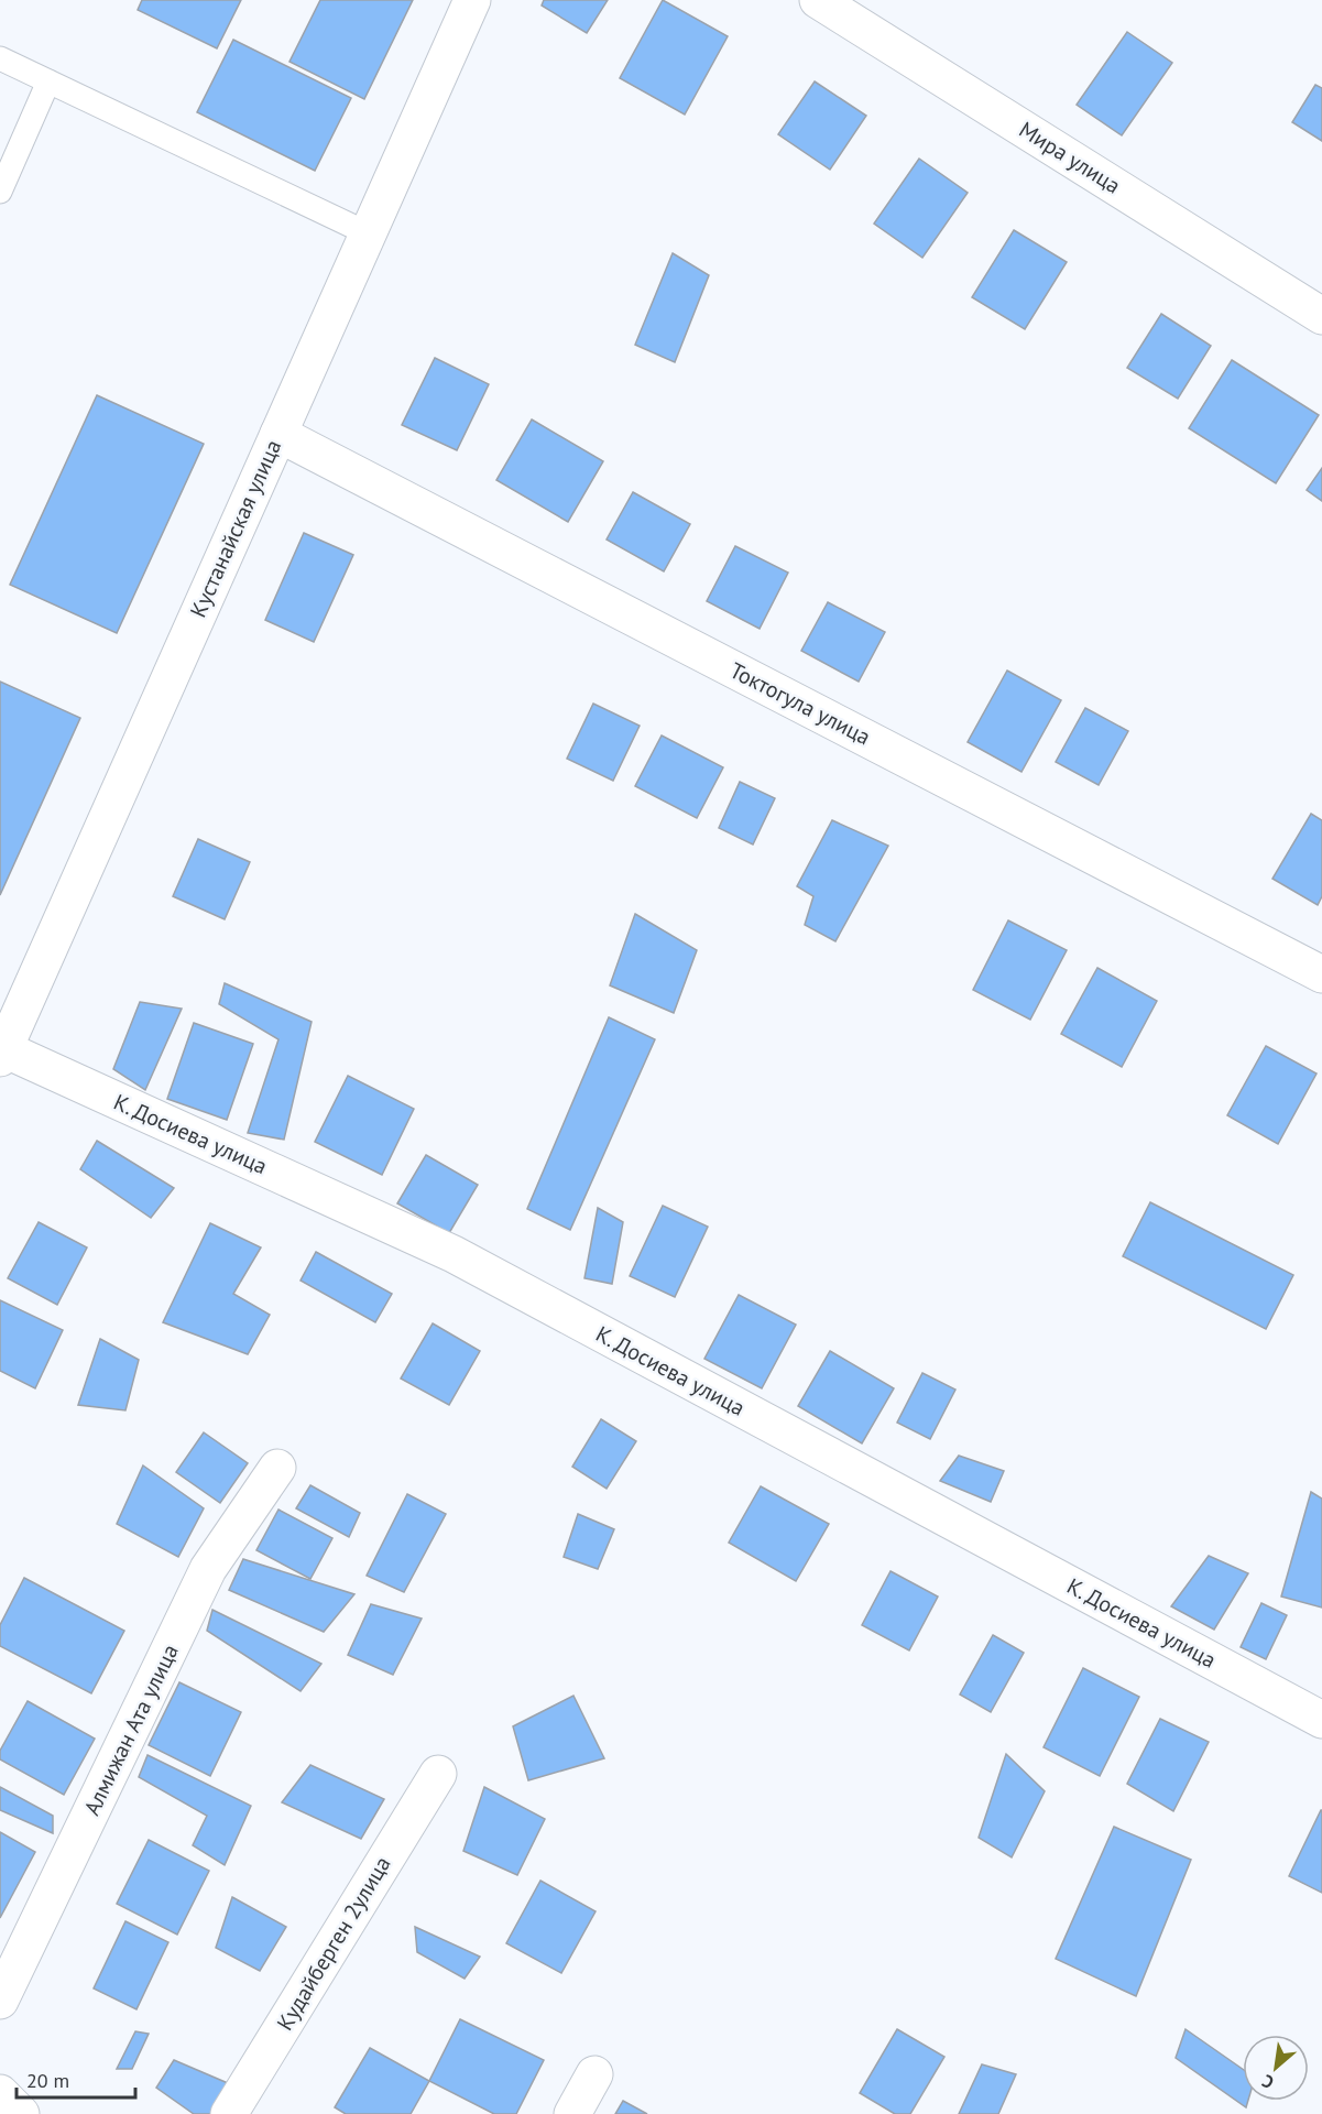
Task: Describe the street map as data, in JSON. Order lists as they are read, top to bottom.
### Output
{
  "streets": {
    "street": [
      "Мира улица",
      "Кустанайская улица",
      "Токтогула улица",
      "К. Досиева улица",
      "Алмижан Ата улица",
      "Кудайберген 2улица"
    ]
  },
  "crossings": [
    ["Кустанайская улица", "Токтогула улица"],
    ["Кустанайская улица", "К. Досиева улица"]
  ],
  "scale_bar": "20 m",
  "north": "bottom left"
}
